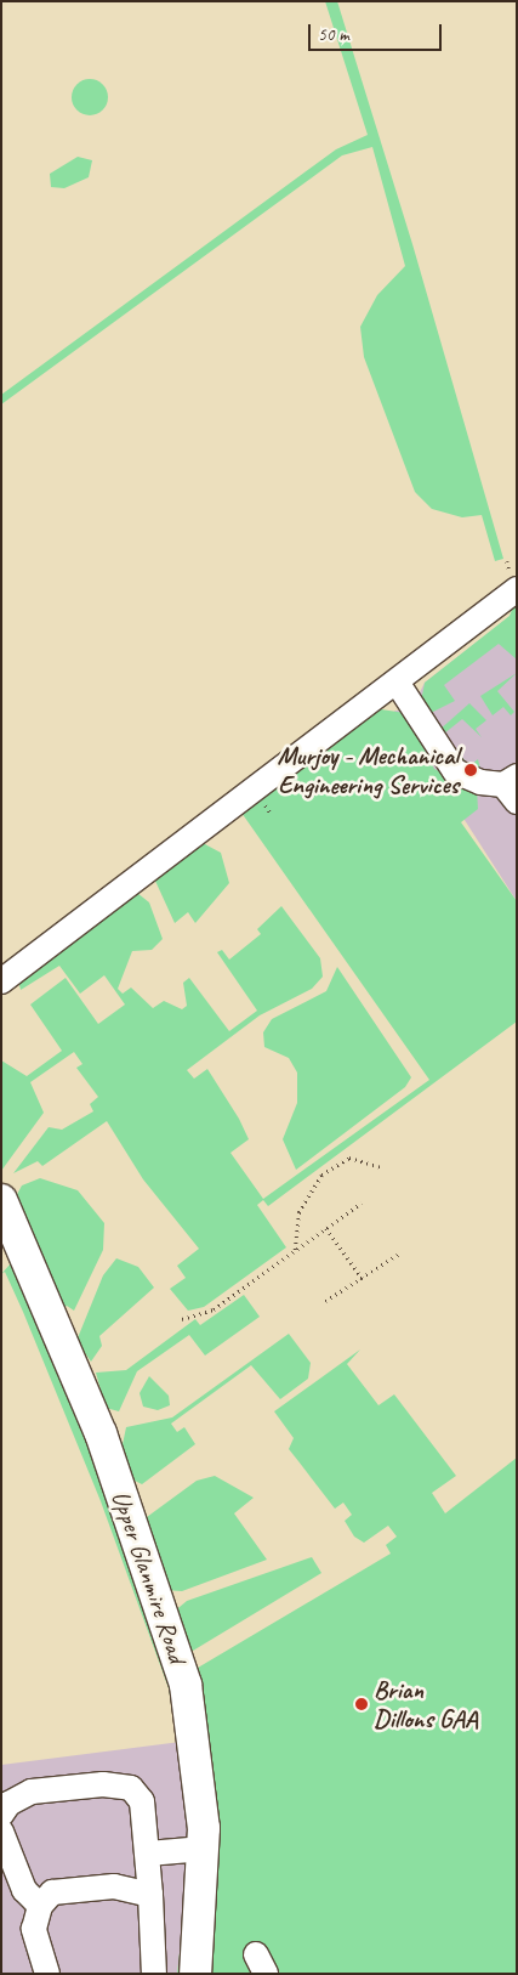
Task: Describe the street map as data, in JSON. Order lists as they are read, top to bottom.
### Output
{
  "streets": {
    "main road": ["Upper Glanmire Road"]
  },
  "places": ["Murjoy - Mechanical Engineering Services", "Brian Dillons GAA"],
  "scale_bar": "50 m"
}
